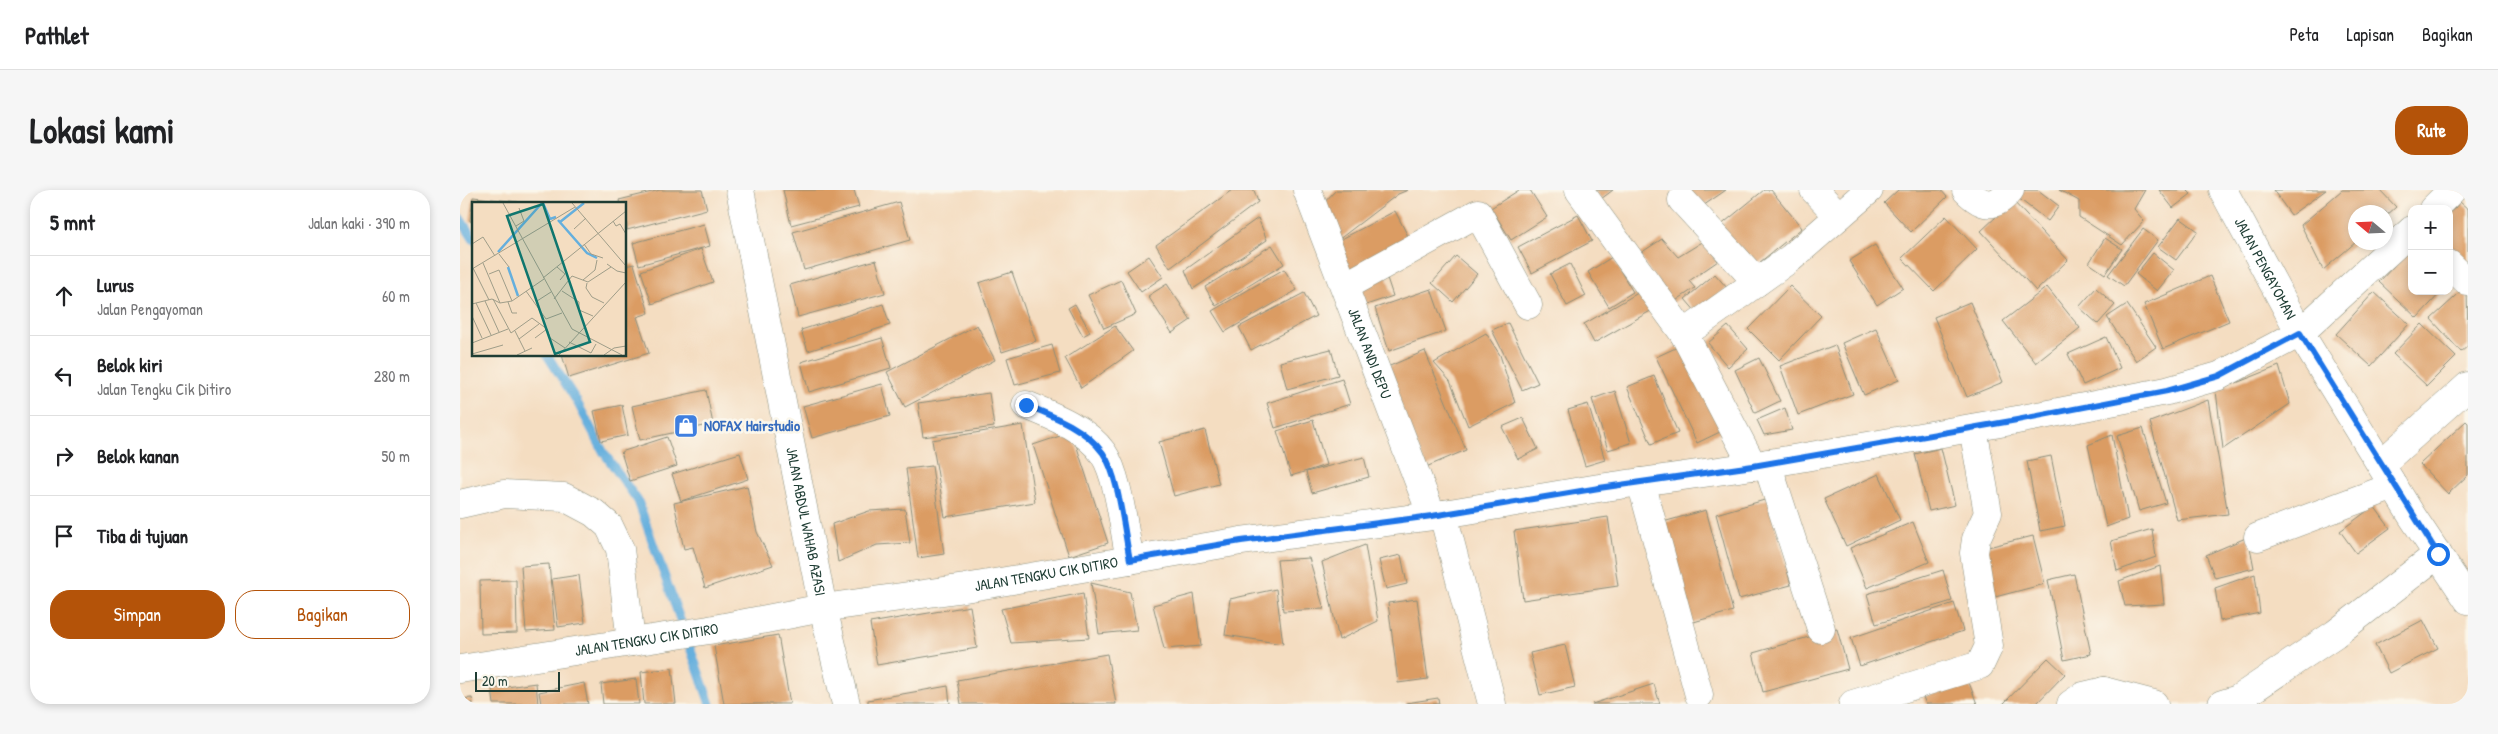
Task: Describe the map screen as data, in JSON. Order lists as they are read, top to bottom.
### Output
{
  "streets": {
    "street": [
      "JALAN PENGAYOMAN",
      "JALAN ANDI DEPU",
      "JALAN ABDUL WAHAB AZASI",
      "JALAN TENGKU CIK DITIRO"
    ]
  },
  "crossings": [
    ["JALAN PENGAYOMAN", "JALAN TENGKU CIK DITIRO"],
    ["JALAN ANDI DEPU", "JALAN TENGKU CIK DITIRO"],
    ["JALAN ABDUL WAHAB AZASI", "JALAN TENGKU CIK DITIRO"]
  ],
  "places": {
    "shop": ["NOFAX Hairstudio"]
  },
  "scale_bar": "20 m",
  "north": "left",
  "page": {
    "header": "Pathlet",
    "nav": ["Peta", "Lapisan", "Bagikan"],
    "buttons": [
      "Rute",
      ["Simpan", "Bagikan"]
    ],
    "title": "Lokasi kami",
    "heading": ["5 mnt", "Jalan kaki · 390 m"],
    "map_buttons": ["+", "−"],
    "list": [
      ["Lurus", "Jalan Pengayoman", "60 m"],
      ["Belok kiri", "Jalan Tengku Cik Ditiro", "280 m"],
      ["Belok kanan", "50 m"],
      "Tiba di tujuan"
    ],
    "scale": "20 m"
  }
}
